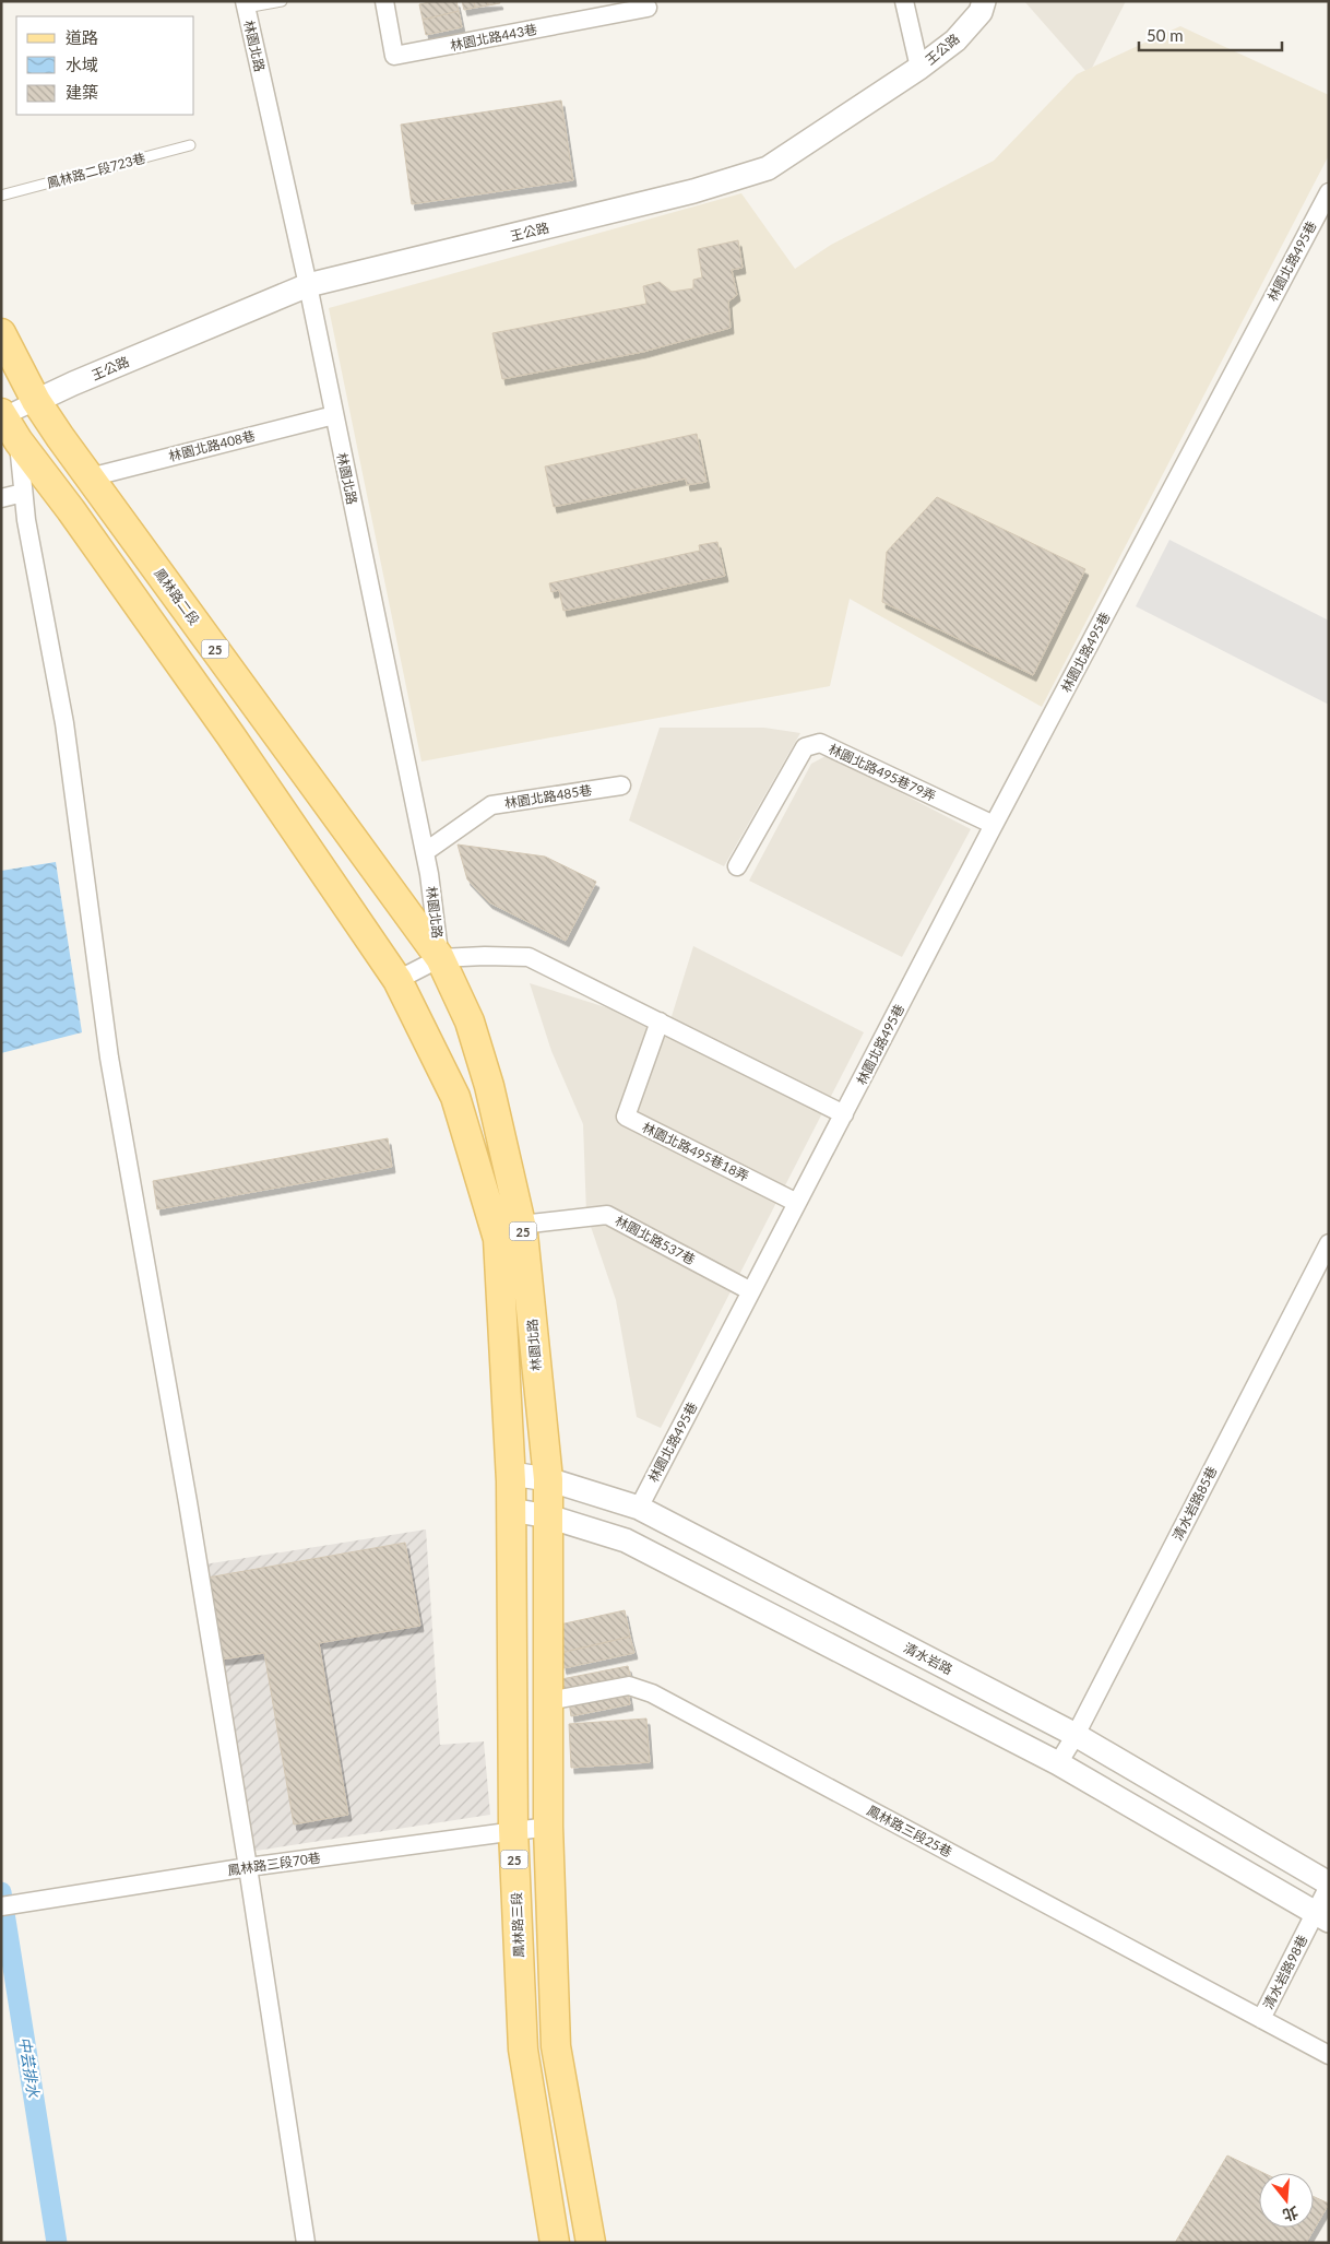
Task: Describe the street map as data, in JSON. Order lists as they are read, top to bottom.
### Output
{
  "streets": {
    "main road": [
      "林園北路",
      "鳳林路二段",
      "25",
      "鳳林路三段"
    ],
    "street": [
      "林園北路443巷",
      "王公路",
      "林園北路495巷",
      "林園北路408巷",
      "林園北路495巷79弄",
      "林園北路485巷",
      "林園北路495巷18弄",
      "林園北路537巷",
      "清水岩路85巷",
      "清水岩路",
      "鳳林路三段25巷",
      "鳳林路三段70巷",
      "清水岩路98巷"
    ],
    "lane": ["鳳林路二段723巷"]
  },
  "crossings": [
    ["林園北路", "王公路"],
    ["林園北路", "林園北路408巷"],
    ["林園北路", "鳳林路二段"],
    ["林園北路", "25"],
    ["林園北路", "林園北路485巷"],
    ["林園北路", "林園北路537巷"],
    ["林園北路", "清水岩路"],
    ["王公路", "鳳林路二段"],
    ["林園北路495巷", "林園北路495巷79弄"],
    ["林園北路495巷", "林園北路495巷18弄"],
    ["林園北路495巷", "林園北路537巷"],
    ["林園北路495巷", "清水岩路"],
    ["林園北路408巷", "鳳林路二段"],
    ["25", "清水岩路"],
    ["25", "鳳林路三段25巷"],
    ["25", "鳳林路三段70巷"],
    ["25", "鳳林路三段"],
    ["清水岩路85巷", "清水岩路"],
    ["清水岩路", "鳳林路三段"],
    ["清水岩路", "清水岩路98巷"],
    ["鳳林路三段25巷", "清水岩路98巷"],
    ["鳳林路三段70巷", "鳳林路三段"]
  ],
  "water": ["中芸排水"],
  "legend": ["道路", "水域", "建築"],
  "scale_bar": "50 m",
  "north": "bottom"
}
